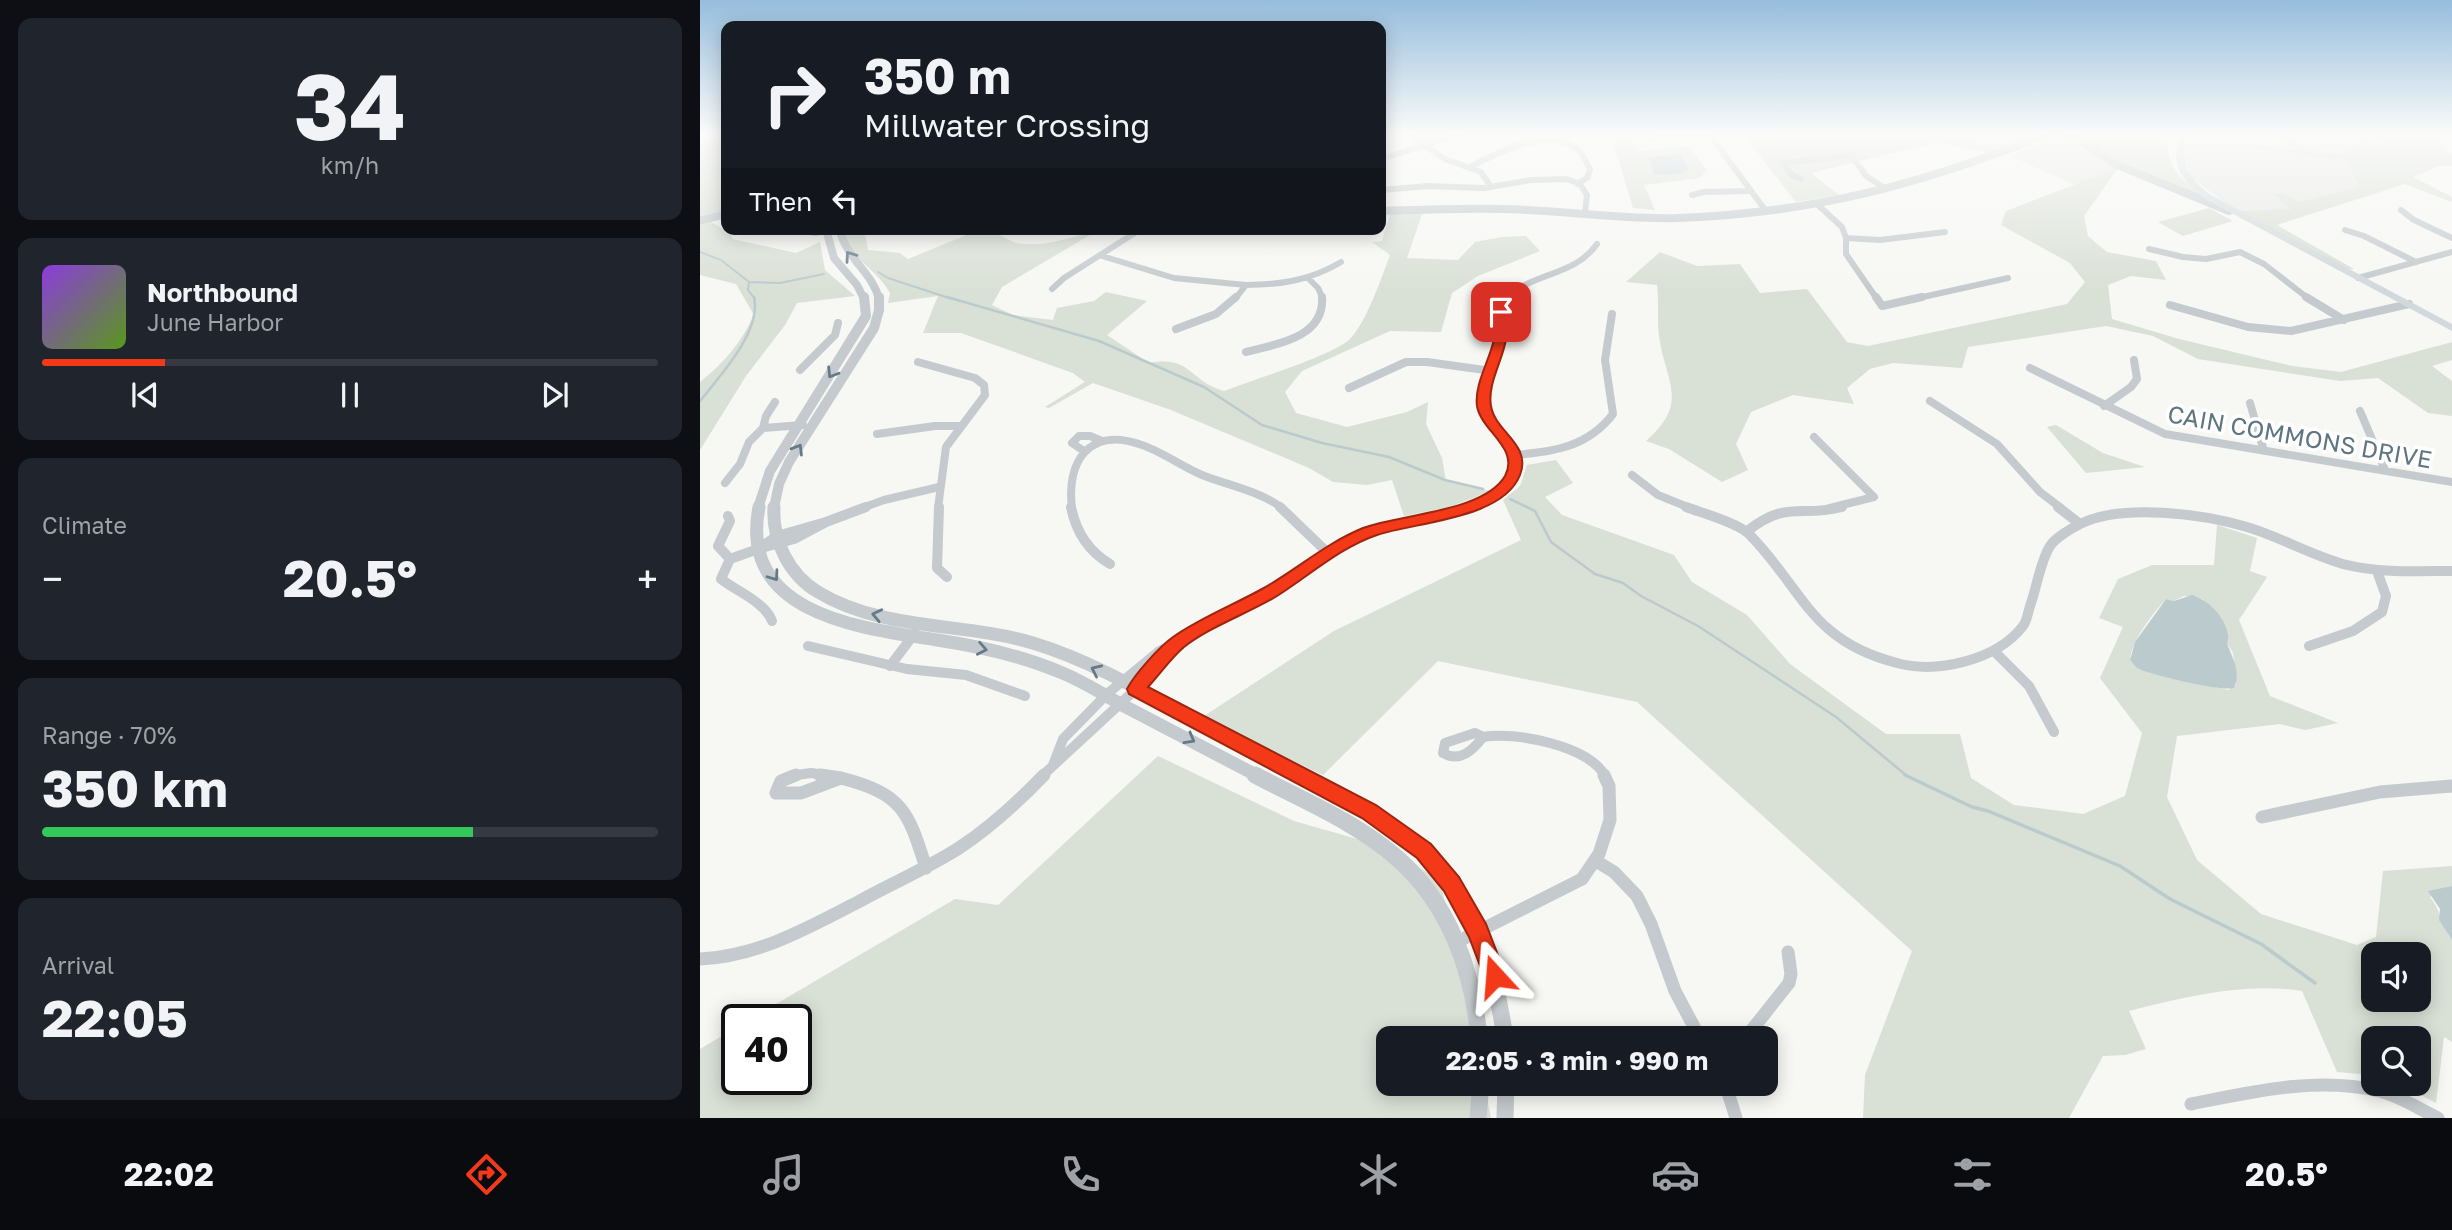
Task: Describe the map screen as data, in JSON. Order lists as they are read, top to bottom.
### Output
{
  "streets": {
    "street": ["CAIN COMMONS DRIVE"]
  },
  "page": {
    "tile": [
      ["34", "km/h"],
      "Climate",
      ["Range · 70%", "350 km"],
      ["Arrival", "22:05"]
    ],
    "turn": ["350 m", "Millwater Crossing"],
    "then": "Then",
    "song": ["Northbound", "June Harbor"],
    "heat": ["−", "20.5°", "+"],
    "limit": "40",
    "trip": "22:05 · 3 min · 990 m",
    "tabs": ["22:02", "20.5°"]
  }
}
